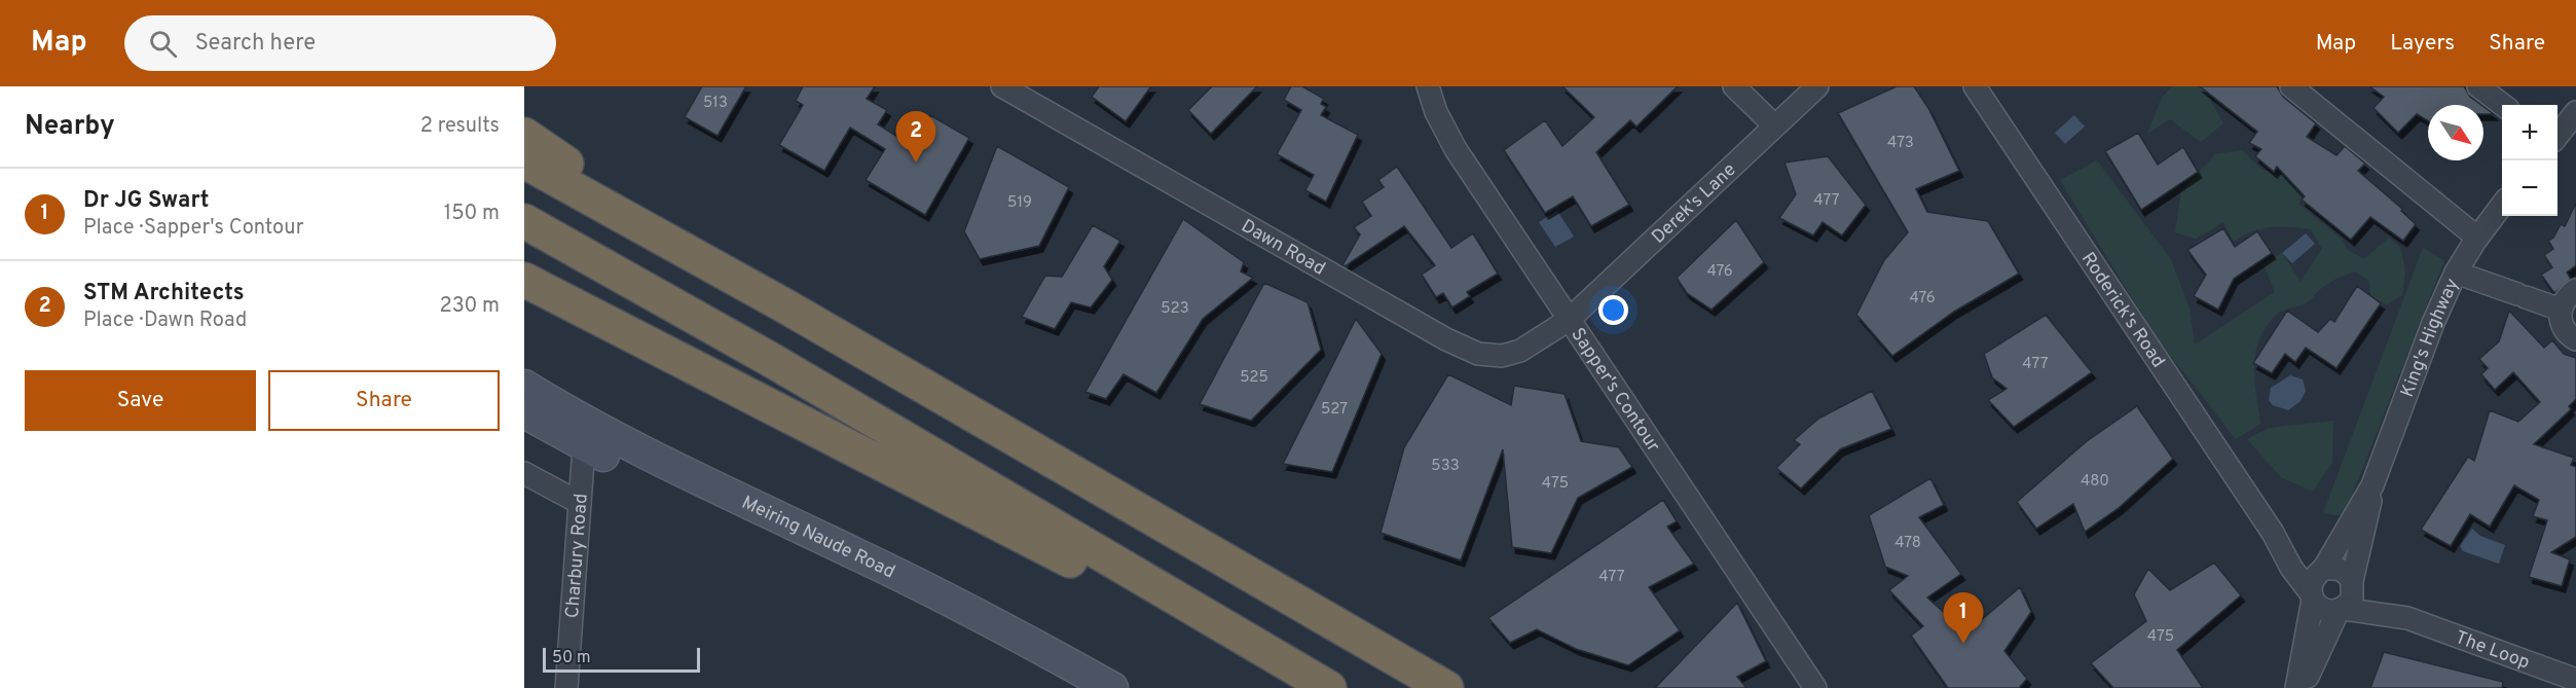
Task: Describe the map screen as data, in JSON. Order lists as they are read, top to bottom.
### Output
{
  "streets": {
    "street": [
      "Derek's Lane",
      "Dawn Road",
      "Roderick's Road",
      "King's Highway",
      "Sapper's Contour",
      "Meiring Naude Road",
      "Charbury Road",
      "The Loop"
    ]
  },
  "crossings": [
    ["Derek's Lane", "Dawn Road"],
    ["Derek's Lane", "Sapper's Contour"],
    ["Dawn Road", "Sapper's Contour"],
    ["Roderick's Road", "King's Highway"],
    ["Roderick's Road", "The Loop"],
    ["King's Highway", "The Loop"],
    ["Meiring Naude Road", "Charbury Road"]
  ],
  "house_numbers": [
    "513",
    "473",
    "477",
    "519",
    "476",
    "476",
    "523",
    "477",
    "525",
    "527",
    "533",
    "480",
    "475",
    "478",
    "477",
    "475"
  ],
  "scale_bar": "50 m",
  "north": "bottom right",
  "page": {
    "header": "Map",
    "search": "Search here",
    "nav": ["Map", "Layers", "Share"],
    "heading": ["Nearby", "2 results"],
    "map_buttons": ["+", "−"],
    "pins": ["2", "1"],
    "list": [
      {
        "mark": "1",
        "name": "Dr JG Swart",
        "note": "Place · Sapper's Contour",
        "value": "150 m"
      },
      {
        "mark": "2",
        "name": "STM Architects",
        "note": "Place · Dawn Road",
        "value": "230 m"
      }
    ],
    "buttons": ["Save", "Share"],
    "scale": "50 m"
  }
}
